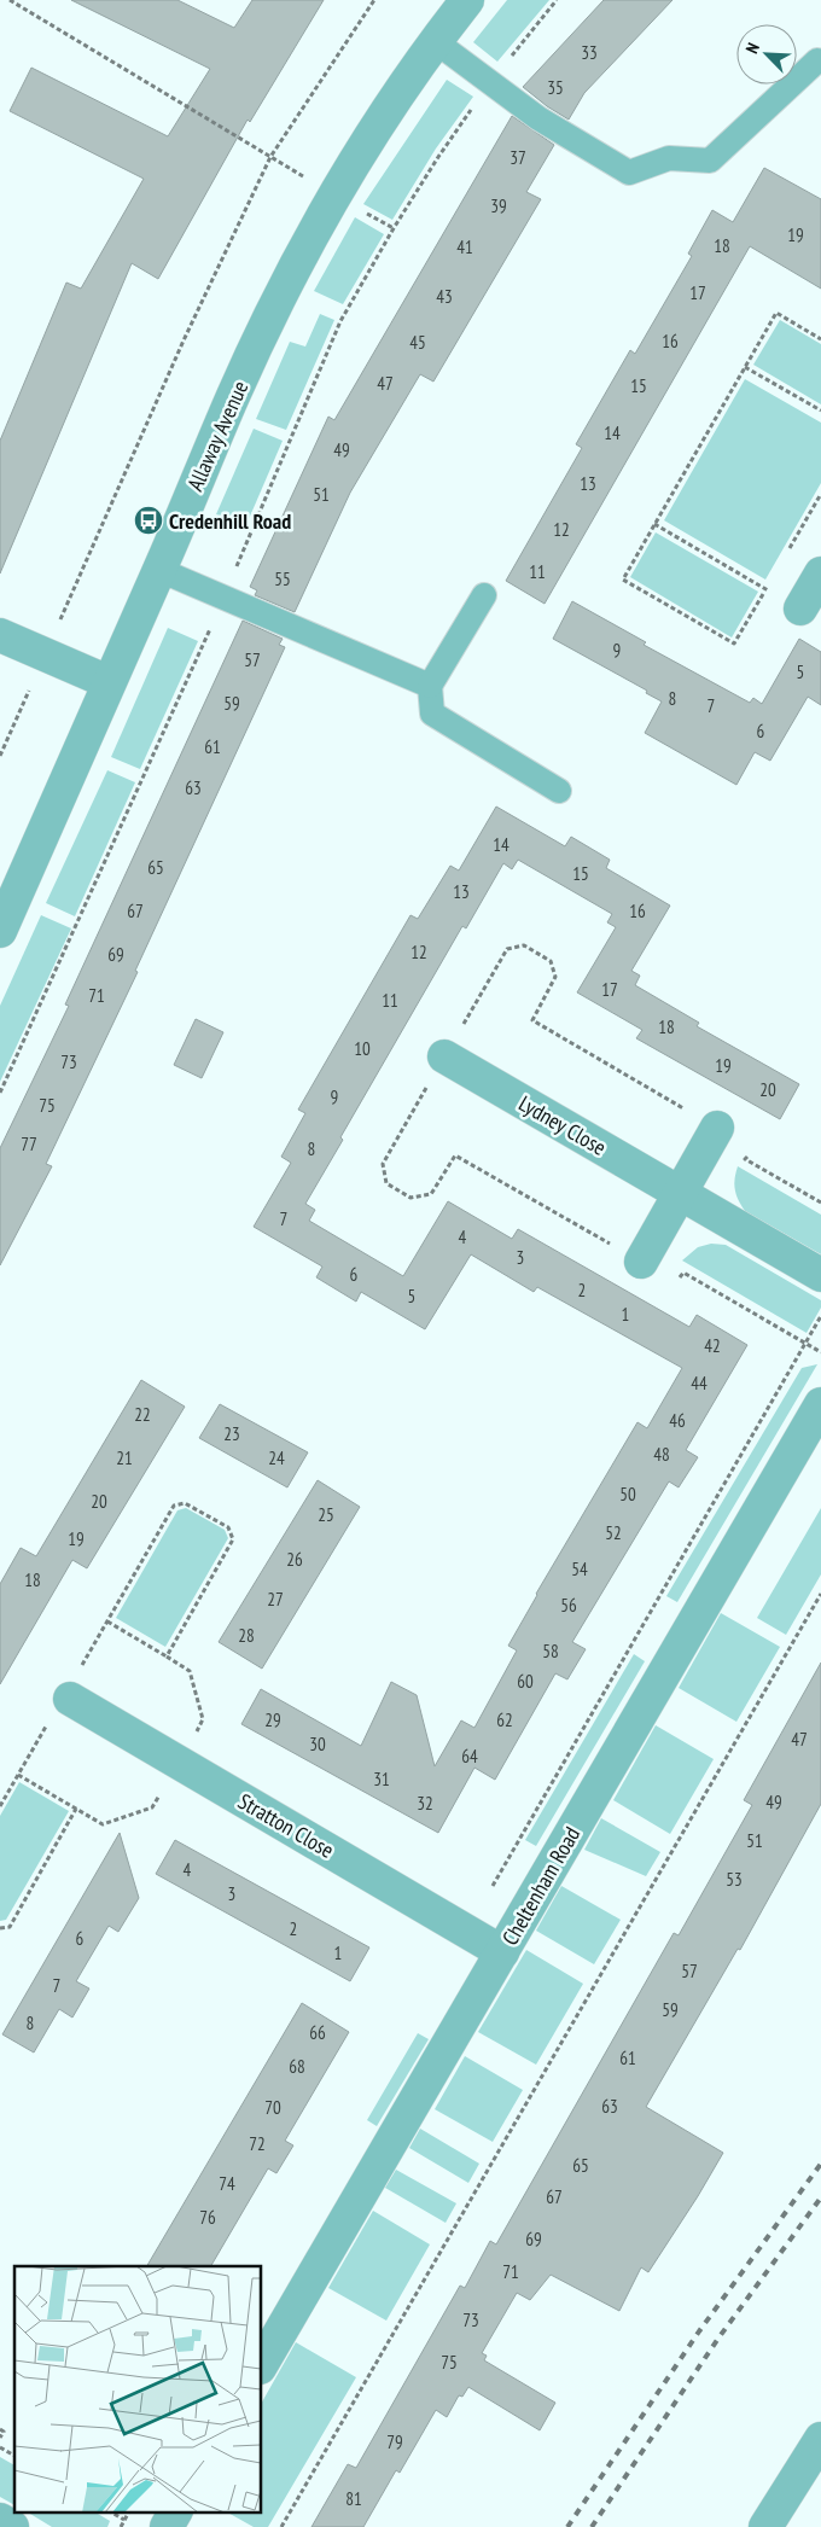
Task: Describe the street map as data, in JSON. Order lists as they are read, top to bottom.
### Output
{
  "streets": {
    "street": [
      "Allaway Avenue",
      "Lydney Close",
      "Stratton Close",
      "Cheltenham Road"
    ]
  },
  "crossings": [
    ["Stratton Close", "Cheltenham Road"]
  ],
  "places": {
    "bus stop": ["Credenhill Road"]
  },
  "house_numbers": [
    "33",
    "35",
    "37",
    "39",
    "19",
    "18",
    "41",
    "17",
    "43",
    "16",
    "45",
    "47",
    "15",
    "14",
    "49",
    "13",
    "51",
    "12",
    "11",
    "55",
    "9",
    "57",
    "5",
    "8",
    "59",
    "7",
    "6",
    "61",
    "63",
    "14",
    "65",
    "15",
    "13",
    "67",
    "16",
    "12",
    "69",
    "17",
    "71",
    "11",
    "18",
    "10",
    "73",
    "19",
    "20",
    "9",
    "75",
    "77",
    "8",
    "7",
    "4",
    "3",
    "6",
    "2",
    "5",
    "1",
    "42",
    "44",
    "22",
    "46",
    "23",
    "48",
    "21",
    "24",
    "50",
    "20",
    "25",
    "52",
    "19",
    "26",
    "54",
    "18",
    "27",
    "56",
    "28",
    "58",
    "60",
    "29",
    "62",
    "47",
    "30",
    "64",
    "31",
    "49",
    "32",
    "51",
    "4",
    "53",
    "3",
    "2",
    "6",
    "1",
    "57",
    "7",
    "59",
    "8",
    "66",
    "61",
    "68",
    "63",
    "70",
    "72",
    "65",
    "74",
    "67",
    "76",
    "69",
    "71",
    "73",
    "75",
    "79",
    "81"
  ],
  "north": "top left"
}
